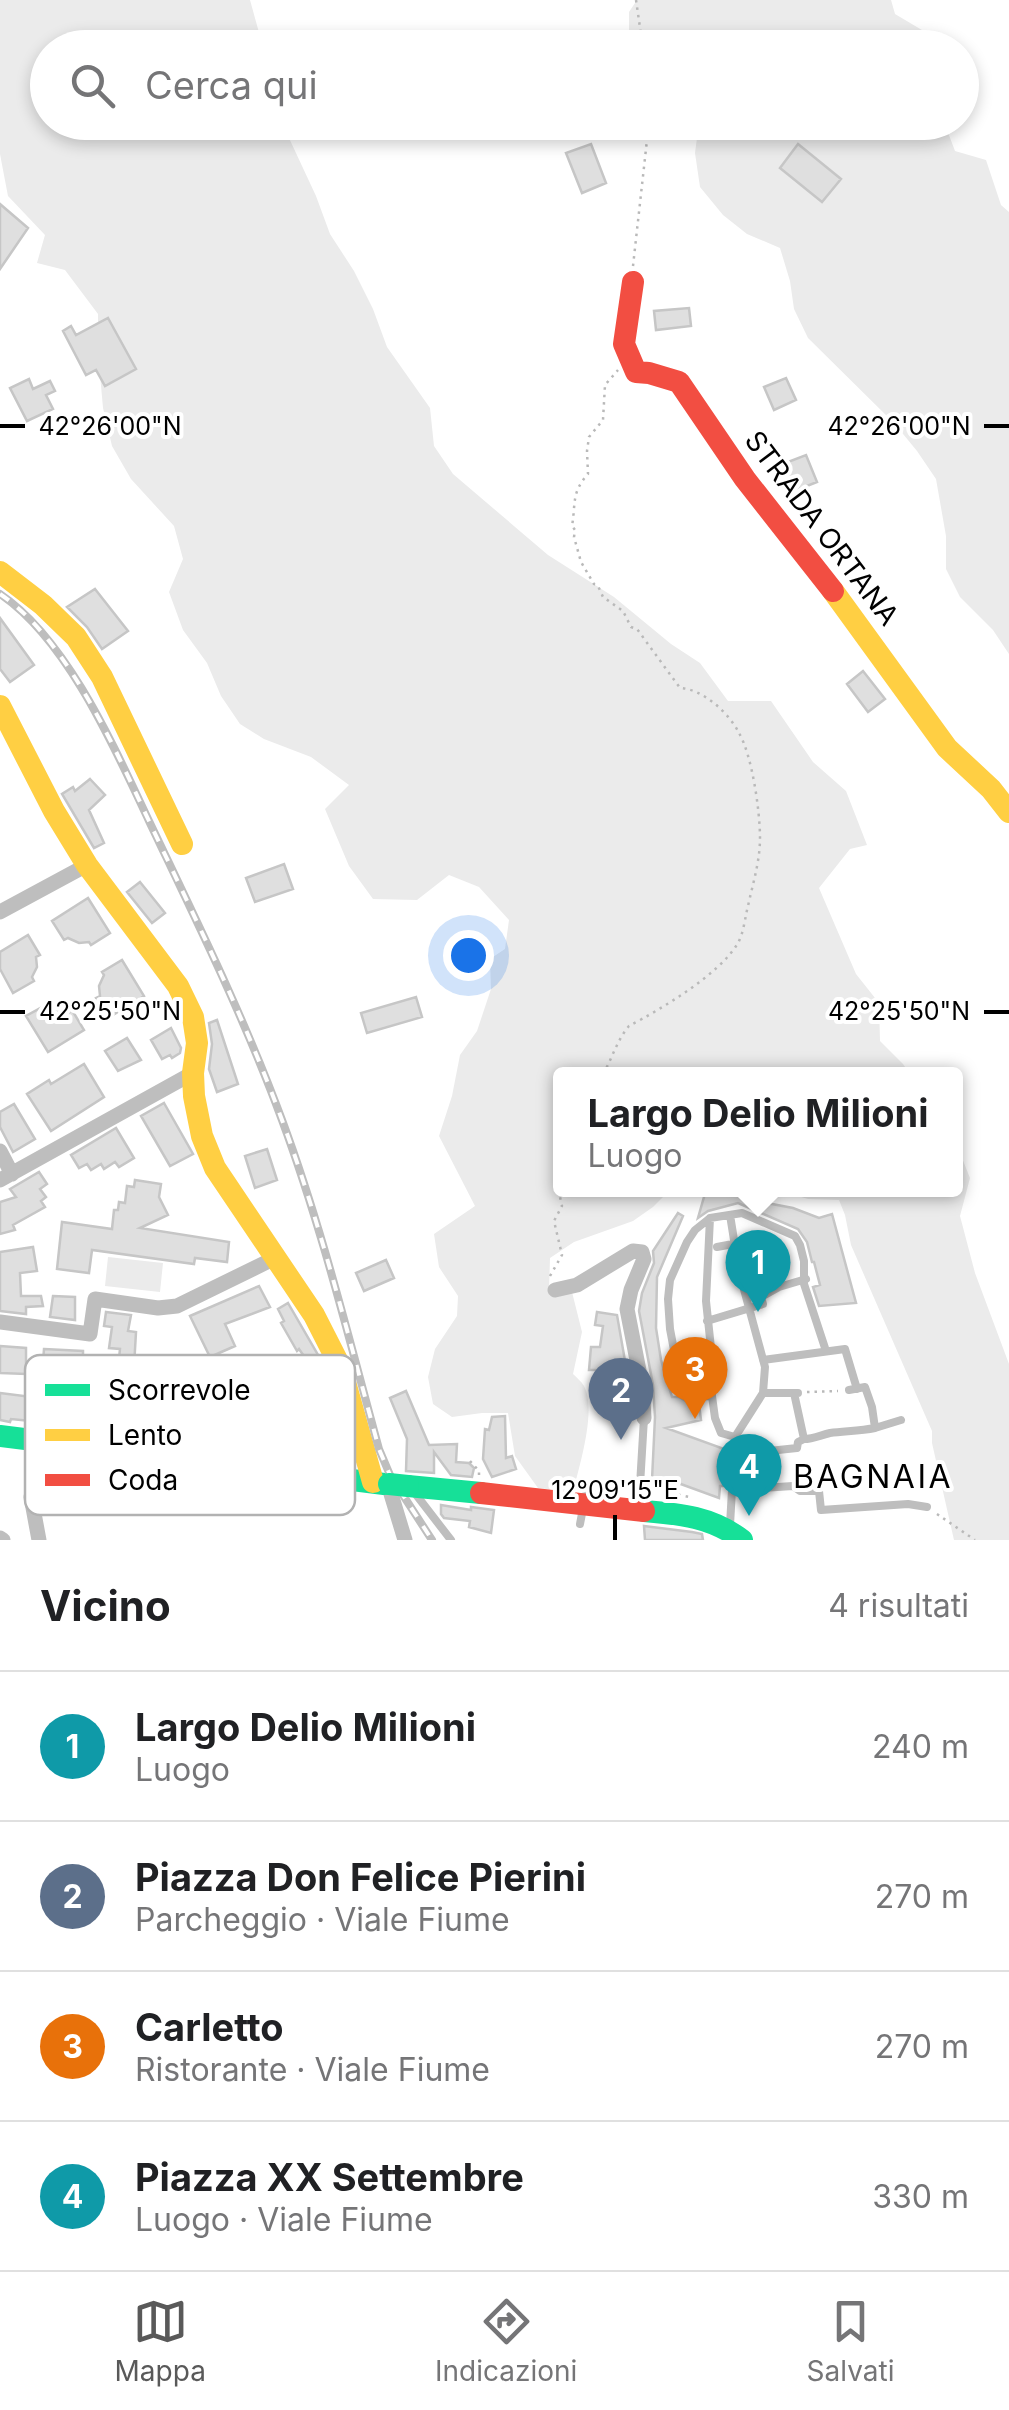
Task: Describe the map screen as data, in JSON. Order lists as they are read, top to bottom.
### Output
{
  "streets": {
    "street": ["STRADA ORTANA"]
  },
  "districts": ["BAGNAIA"],
  "legend": ["Scorrevole", "Lento", "Coda"],
  "page": {
    "search": "Cerca qui",
    "popup": ["Largo Delio Milioni", "Luogo"],
    "pins": [
      "1",
      "3",
      "2",
      "4"
    ],
    "heading": ["Vicino", "4 risultati"],
    "list": [
      {
        "mark": "1",
        "name": "Largo Delio Milioni",
        "note": "Luogo",
        "value": "240 m"
      },
      {
        "mark": "2",
        "name": "Piazza Don Felice Pierini",
        "note": "Parcheggio · Viale Fiume",
        "value": "270 m"
      },
      {
        "mark": "3",
        "name": "Carletto",
        "note": "Ristorante · Viale Fiume",
        "value": "270 m"
      },
      {
        "mark": "4",
        "name": "Piazza XX Settembre",
        "note": "Luogo · Viale Fiume",
        "value": "330 m"
      }
    ],
    "nav": ["Mappa", "Indicazioni", "Salvati"]
  },
  "coordinates": ["42°26'00\"N", "42°25'50\"N", "12°09'15\"E"]
}
